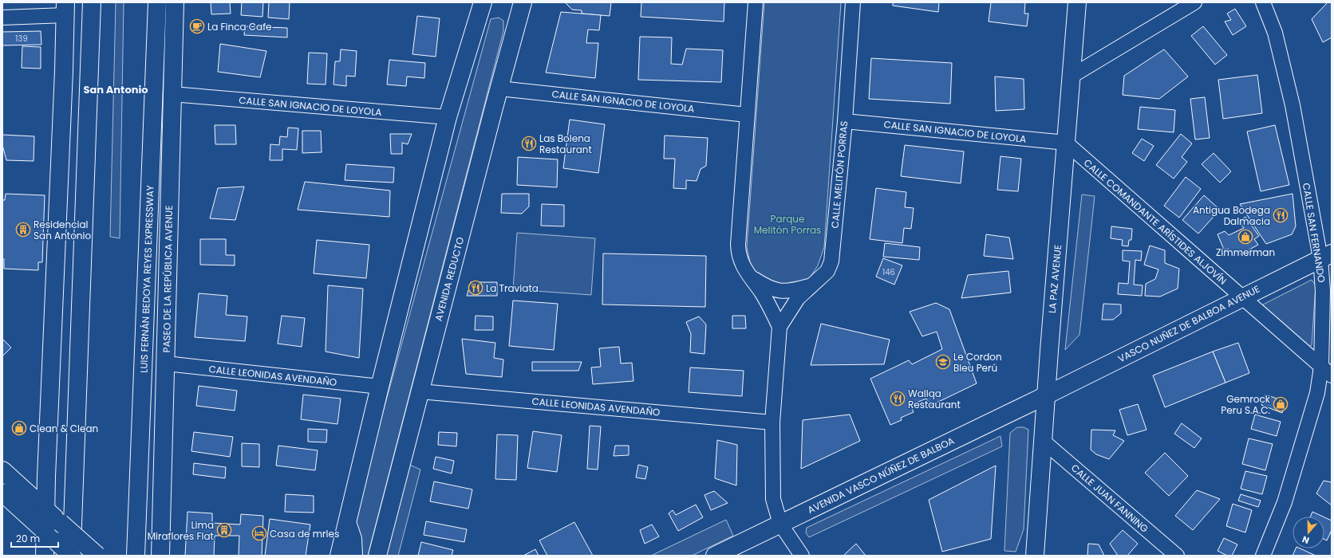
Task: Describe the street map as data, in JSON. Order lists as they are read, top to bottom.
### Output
{
  "streets": {
    "main road": [
      "LUIS FERNÁN BEDOYA REYES EXPRESSWAY",
      "PASEO DE LA REPÚBLICA AVENUE",
      "AVENIDA REDUCTO",
      "LA PAZ AVENUE",
      "VASCO NUÑEZ DE BALBOA AVENUE",
      "AVENIDA VASCO NÚÑEZ DE BALBOA"
    ],
    "street": [
      "CALLE SAN IGNACIO DE LOYOLA",
      "CALLE MELITÓN PORRAS",
      "CALLE COMANDANTE ARÍSTIDES ALJOVÍN",
      "CALLE SAN FERNANDO",
      "CALLE LEONIDAS AVENDAÑO",
      "CALLE JUAN FANNING"
    ]
  },
  "crossings": [
    ["CALLE SAN IGNACIO DE LOYOLA", "CALLE MELITÓN PORRAS"],
    ["CALLE SAN IGNACIO DE LOYOLA", "CALLE COMANDANTE ARÍSTIDES ALJOVÍN"],
    ["CALLE SAN IGNACIO DE LOYOLA", "PASEO DE LA REPÚBLICA AVENUE"],
    ["CALLE SAN IGNACIO DE LOYOLA", "AVENIDA REDUCTO"],
    ["CALLE SAN IGNACIO DE LOYOLA", "LA PAZ AVENUE"],
    ["CALLE MELITÓN PORRAS", "CALLE LEONIDAS AVENDAÑO"],
    ["CALLE MELITÓN PORRAS", "AVENIDA VASCO NÚÑEZ DE BALBOA"],
    ["CALLE COMANDANTE ARÍSTIDES ALJOVÍN", "CALLE SAN FERNANDO"],
    ["CALLE COMANDANTE ARÍSTIDES ALJOVÍN", "LA PAZ AVENUE"],
    ["CALLE COMANDANTE ARÍSTIDES ALJOVÍN", "VASCO NUÑEZ DE BALBOA AVENUE"],
    ["CALLE SAN FERNANDO", "VASCO NUÑEZ DE BALBOA AVENUE"],
    ["PASEO DE LA REPÚBLICA AVENUE", "CALLE LEONIDAS AVENDAÑO"],
    ["AVENIDA REDUCTO", "CALLE LEONIDAS AVENDAÑO"],
    ["LA PAZ AVENUE", "VASCO NUÑEZ DE BALBOA AVENUE"],
    ["LA PAZ AVENUE", "AVENIDA VASCO NÚÑEZ DE BALBOA"],
    ["LA PAZ AVENUE", "CALLE JUAN FANNING"],
    ["VASCO NUÑEZ DE BALBOA AVENUE", "AVENIDA VASCO NÚÑEZ DE BALBOA"]
  ],
  "districts": ["San Antonio"],
  "parks": ["Parque Melitón Porras"],
  "places": {
    "cafe": ["La Finca Cafe"],
    "restaurant": [
      "Las Bolena Restaurant",
      "Antigua Bodega Dalmacia",
      "La Traviata",
      "Wallqa Restaurant"
    ],
    "building": ["Residencial San Antonio", "Lima Miraflores Flat"],
    "shop": ["Zimmerman", "Gemrock Peru S.A.C.", "Clean & Clean"],
    "school or university": ["Le Cordon Bleu Perú"],
    "hotel": ["Casa de mrles"]
  },
  "house_numbers": ["139", "146"],
  "scale_bar": "20 m",
  "north": "bottom"
}
